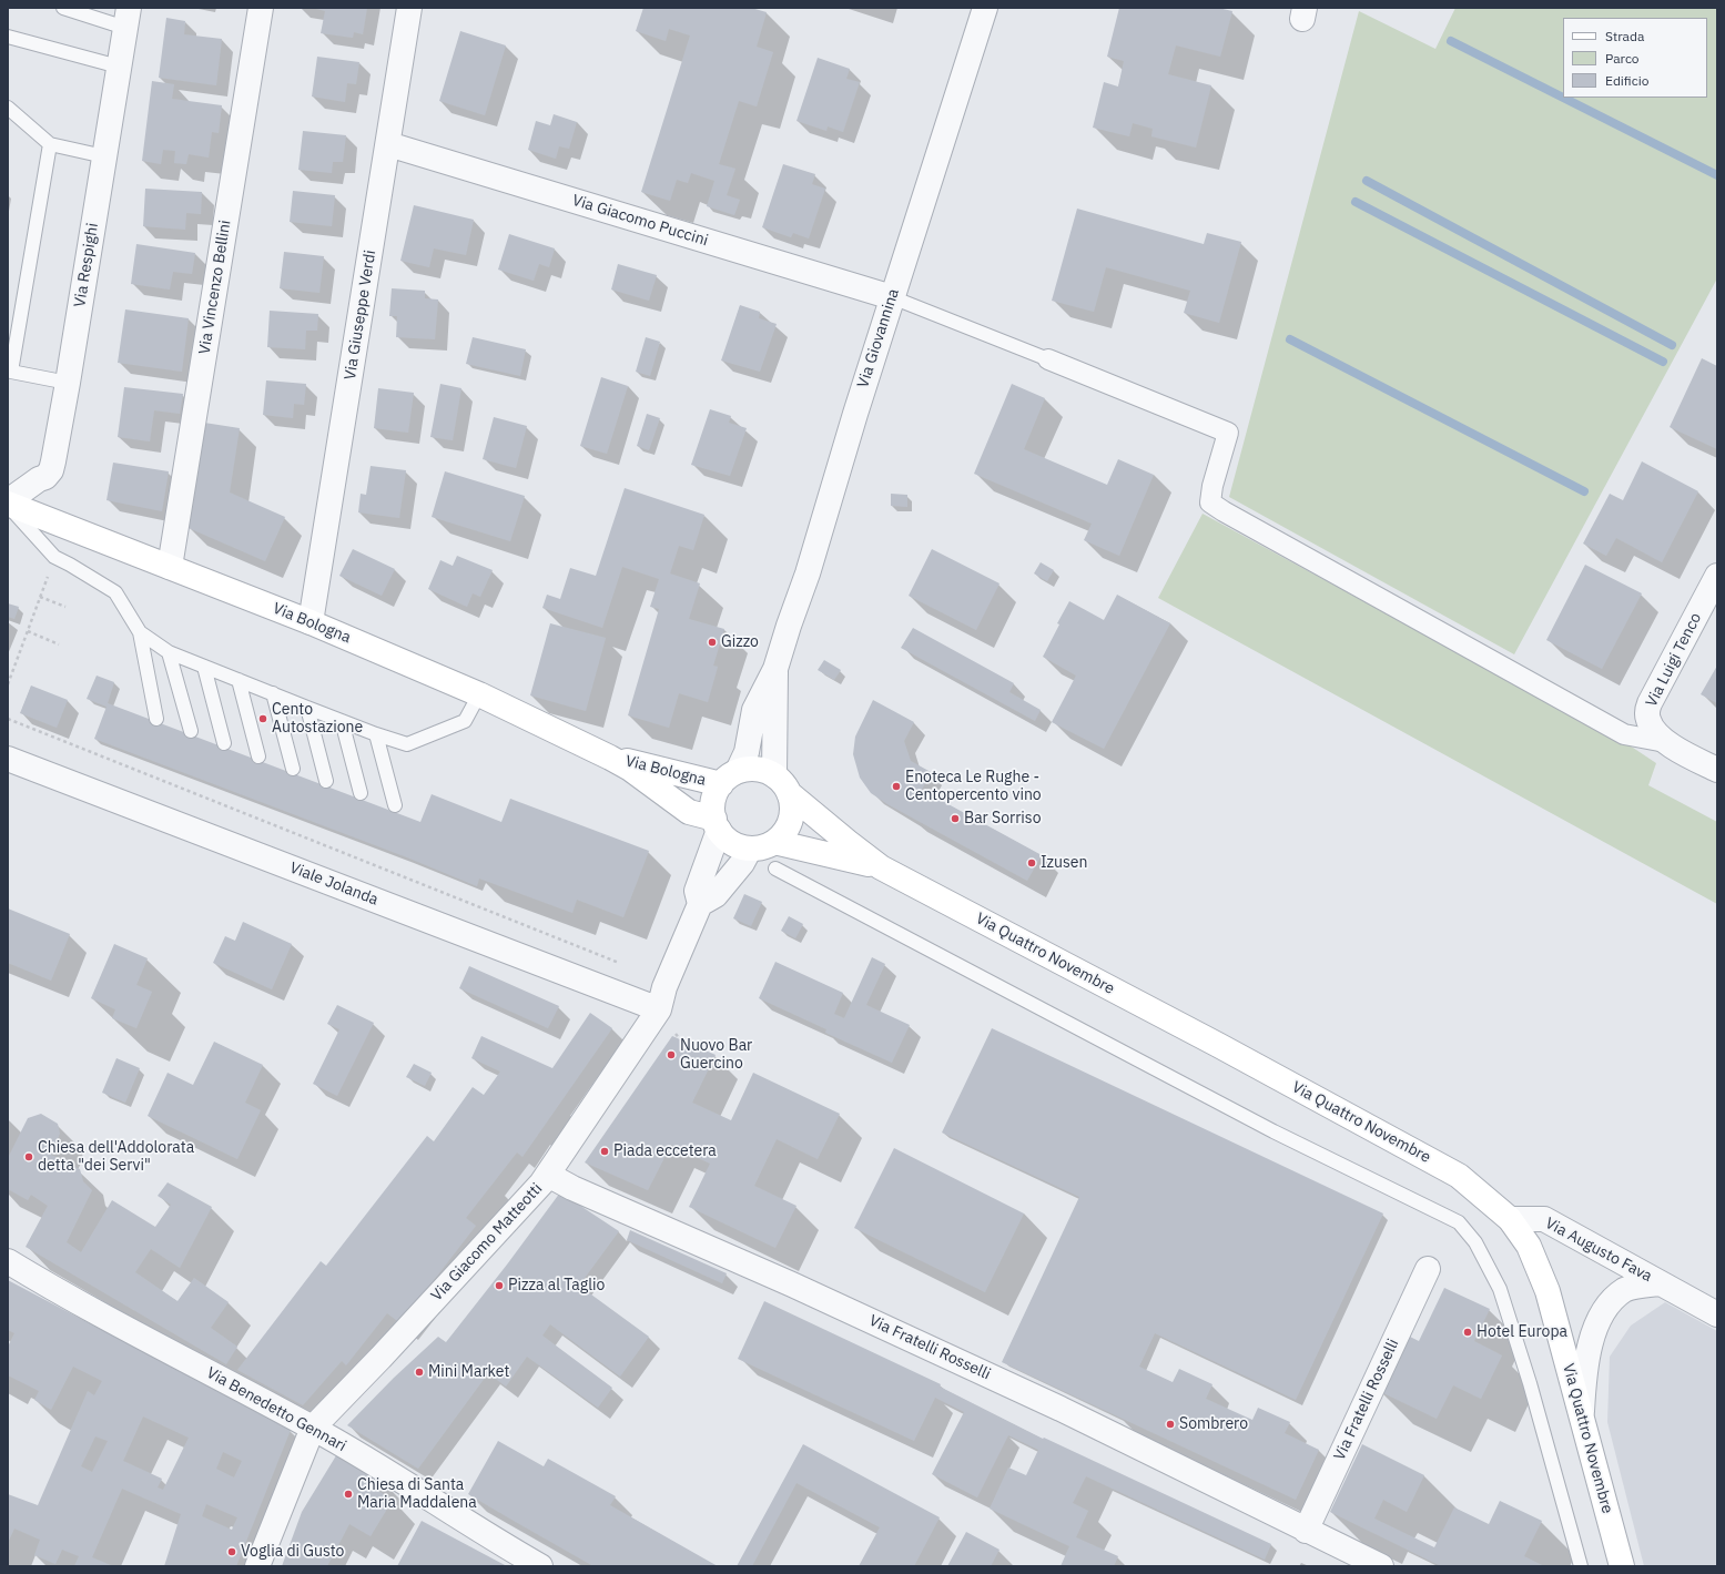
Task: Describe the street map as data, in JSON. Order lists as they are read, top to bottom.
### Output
{
  "streets": {
    "main road": ["Via Bologna", "Via Quattro Novembre"],
    "street": [
      "Via Giacomo Puccini",
      "Via Respighi",
      "Via Vincenzo Bellini",
      "Via Giuseppe Verdi",
      "Via Giovannina",
      "Via Luigi Tenco",
      "Viale Jolanda",
      "Via Giacomo Matteotti",
      "Via Augusto Fava",
      "Via Fratelli Rosselli",
      "Via Benedetto Gennari"
    ]
  },
  "crossings": [
    ["Via Giacomo Puccini", "Via Giuseppe Verdi"],
    ["Via Giacomo Puccini", "Via Giovannina"],
    ["Via Respighi", "Via Bologna"],
    ["Via Vincenzo Bellini", "Via Bologna"],
    ["Via Giuseppe Verdi", "Via Bologna"],
    ["Via Giovannina", "Via Bologna"],
    ["Via Giovannina", "Via Quattro Novembre"],
    ["Via Giovannina", "Via Giacomo Matteotti"],
    ["Via Bologna", "Via Quattro Novembre"],
    ["Via Bologna", "Via Giacomo Matteotti"],
    ["Viale Jolanda", "Via Giacomo Matteotti"],
    ["Via Quattro Novembre", "Via Giacomo Matteotti"],
    ["Via Quattro Novembre", "Via Augusto Fava"],
    ["Via Giacomo Matteotti", "Via Fratelli Rosselli"],
    ["Via Giacomo Matteotti", "Via Benedetto Gennari"]
  ],
  "places": [
    "Gizzo",
    "Cento Autostazione",
    "Enoteca Le Rughe - Centopercento vino",
    "Bar Sorriso",
    "Izusen",
    "Nuovo Bar Guercino",
    "Piada eccetera",
    "Chiesa dell'Addolorata detta \"dei Servi\"",
    "Pizza al Taglio",
    "Hotel Europa",
    "Mini Market",
    "Sombrero",
    "Chiesa di Santa Maria Maddalena",
    "Voglia di Gusto"
  ],
  "legend": ["Strada", "Parco", "Edificio"]
}
